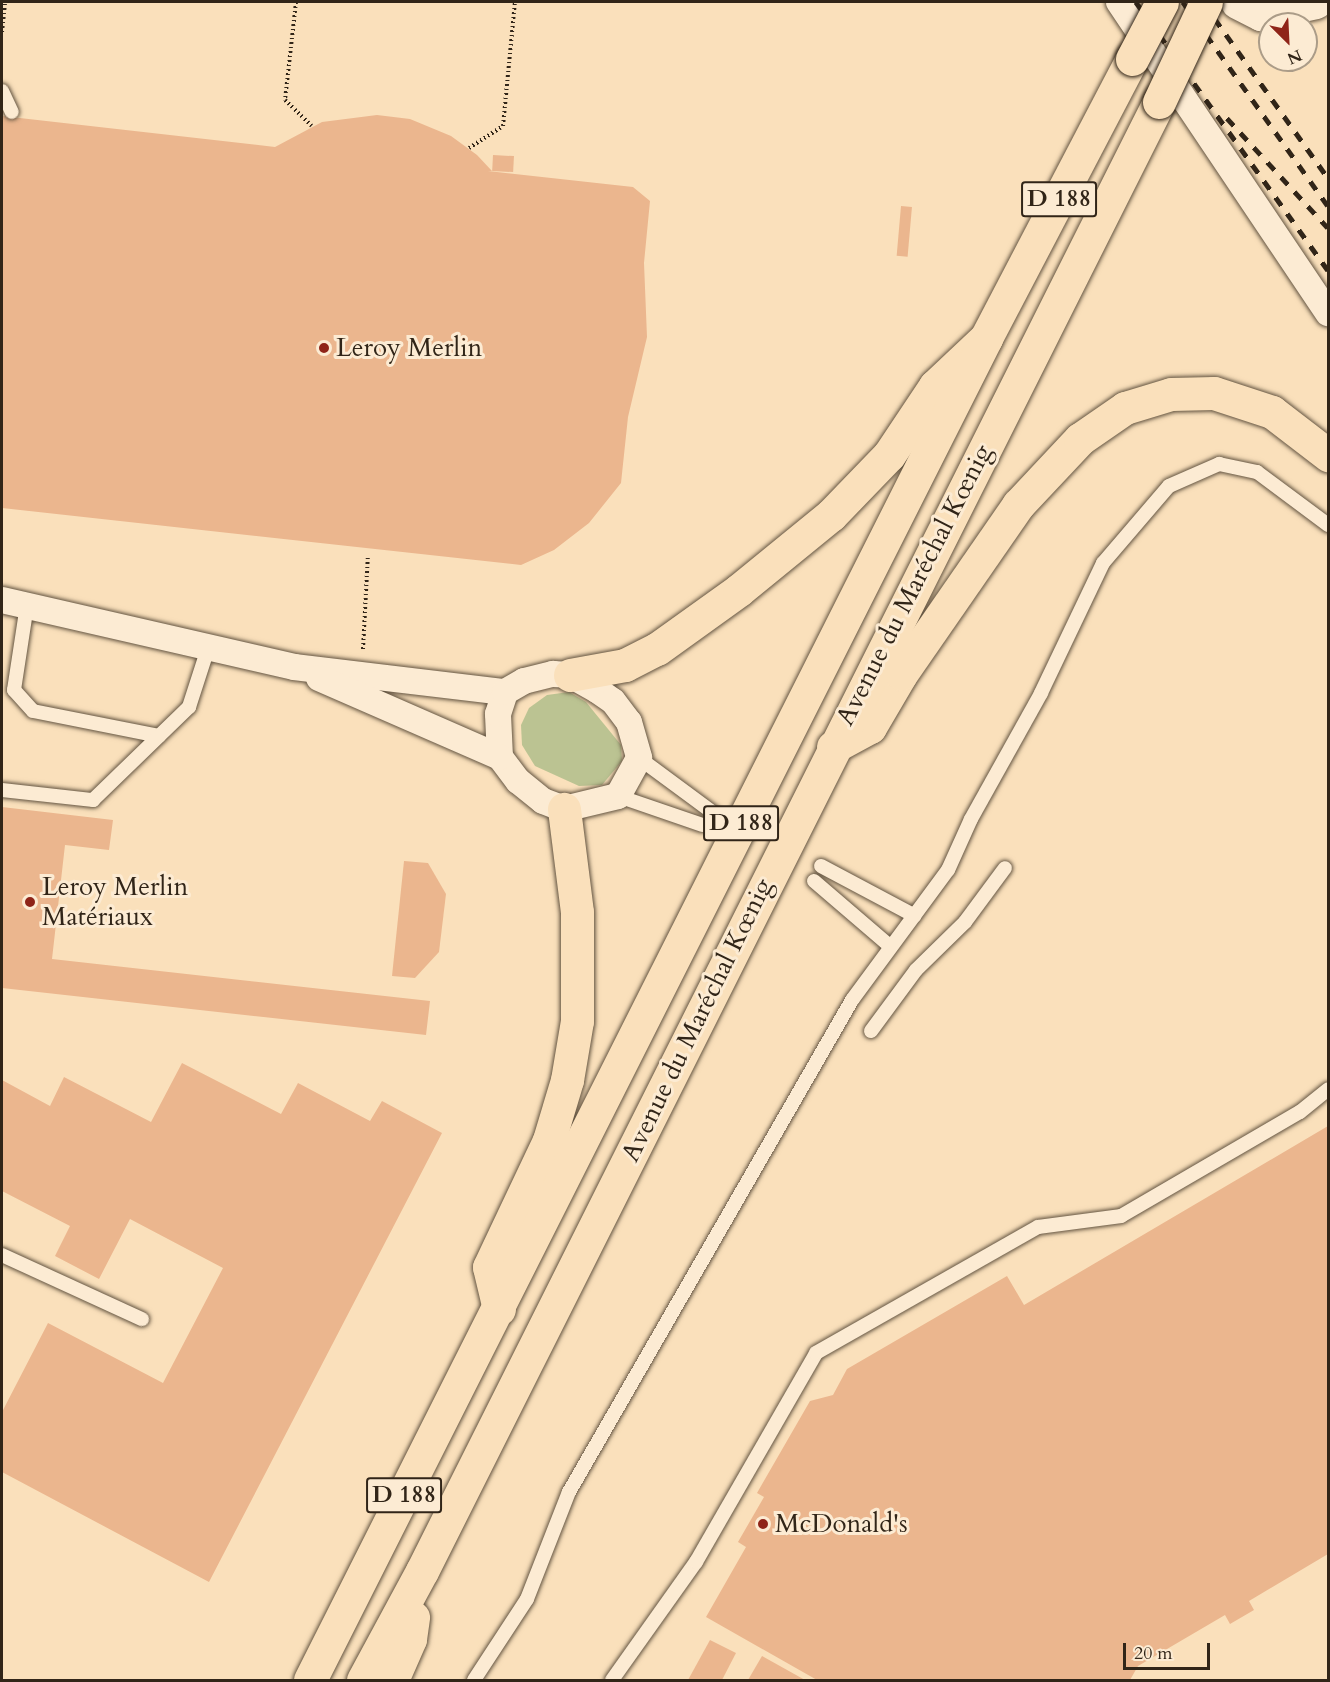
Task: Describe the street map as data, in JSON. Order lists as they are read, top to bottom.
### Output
{
  "streets": {
    "main road": ["D 188", "Avenue du Maréchal Kœnig"]
  },
  "crossings": [
    ["D 188", "Avenue du Maréchal Kœnig"]
  ],
  "places": ["Leroy Merlin", "Leroy Merlin Matériaux", "McDonald's"],
  "scale_bar": "20 m",
  "north": "bottom right"
}
